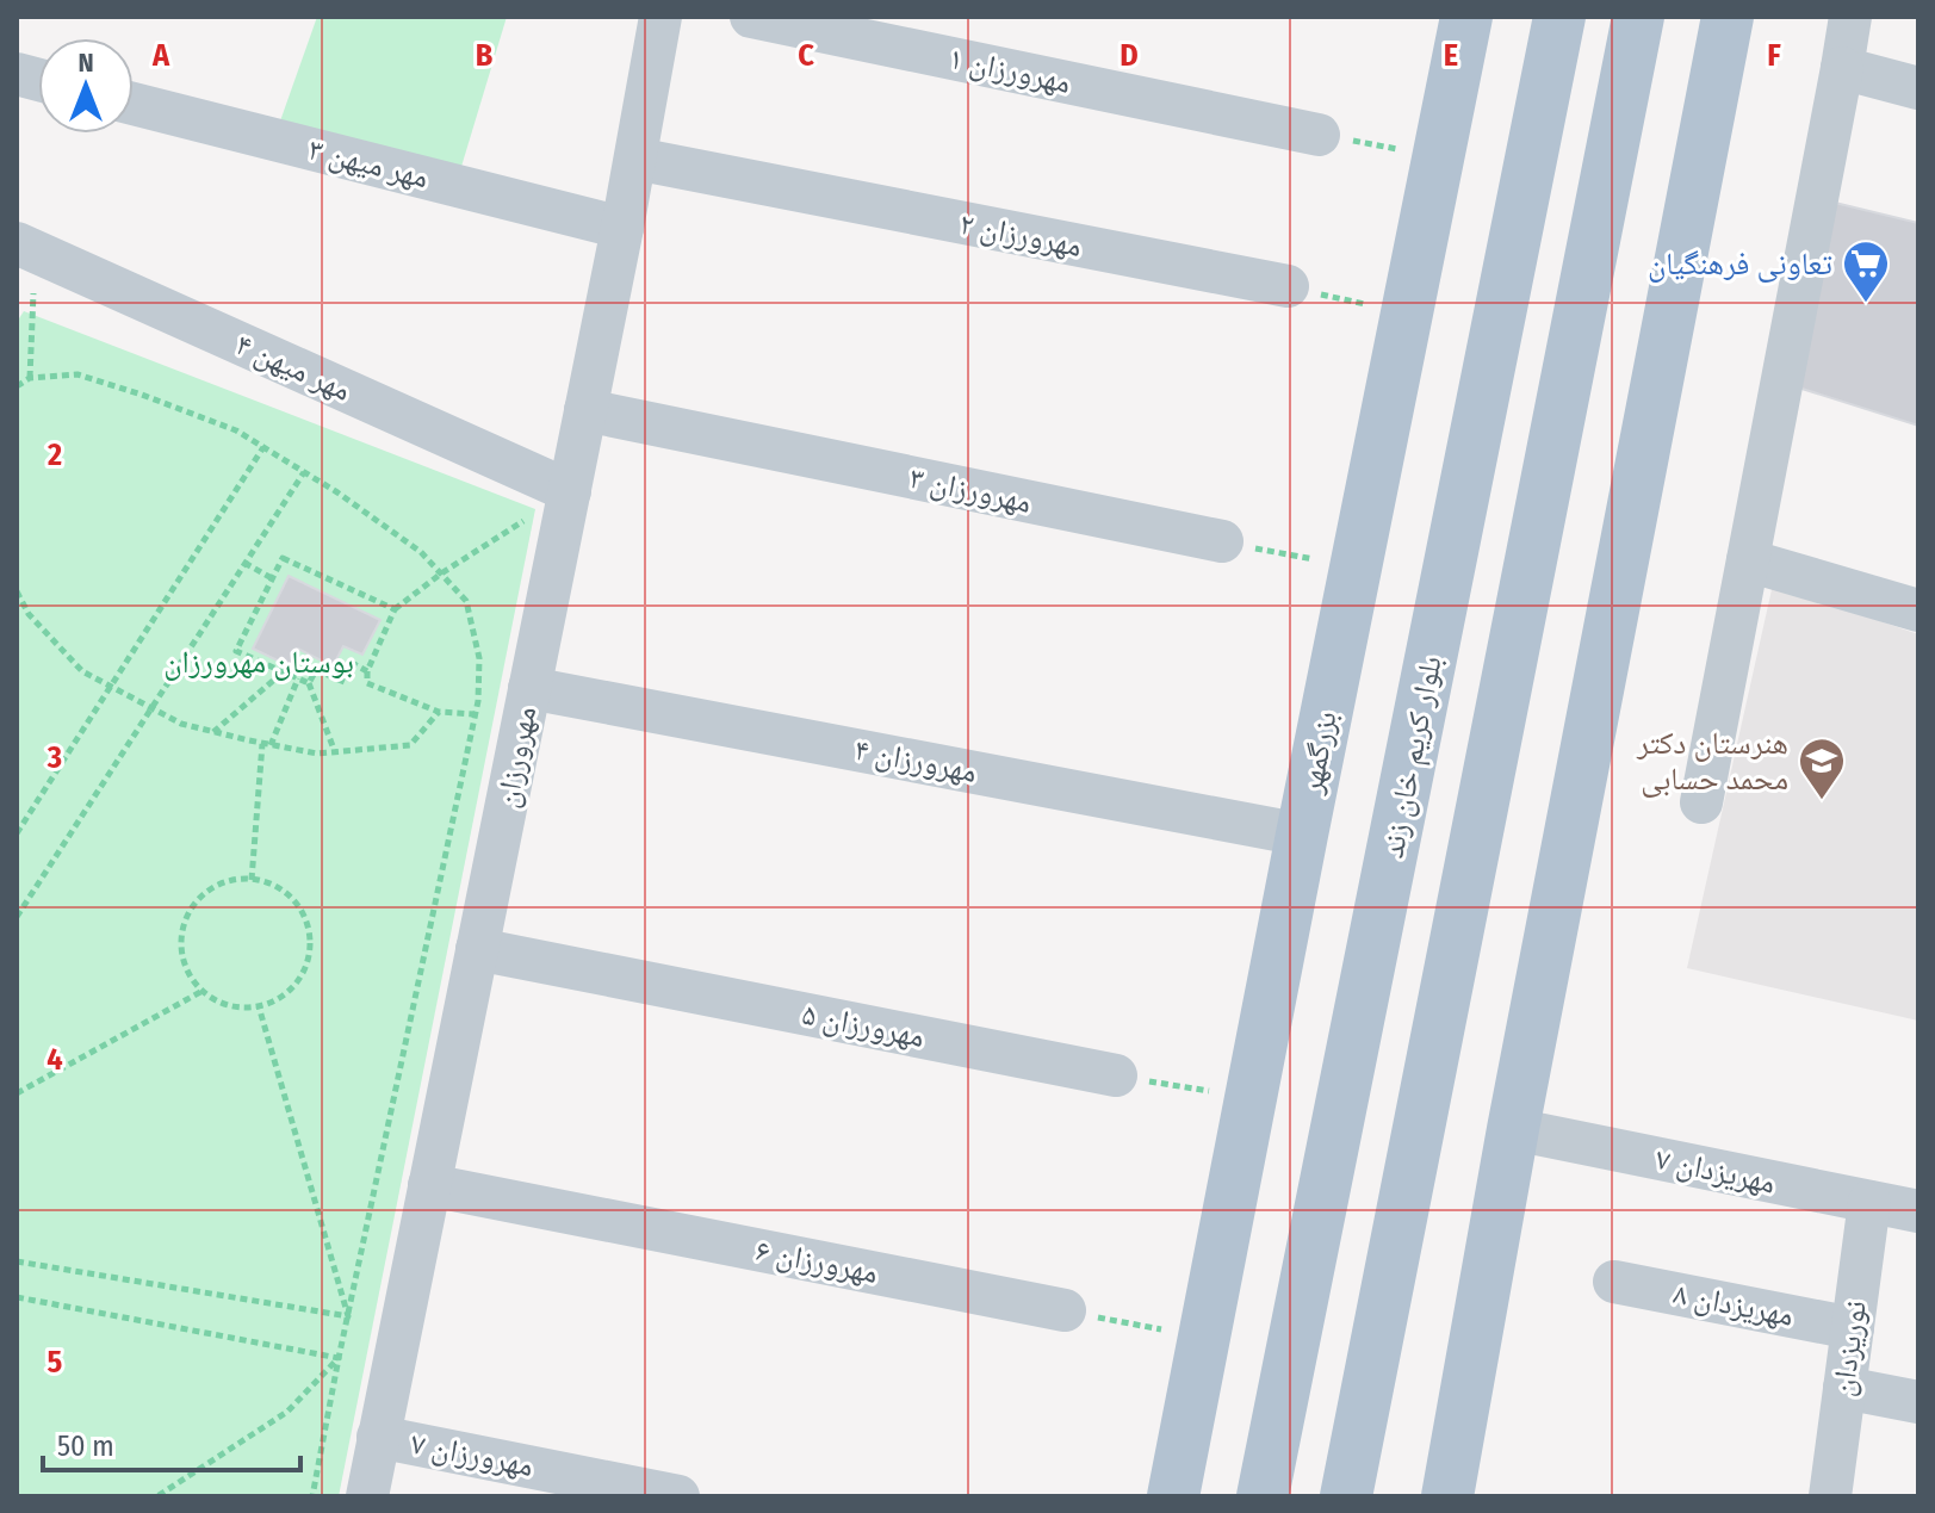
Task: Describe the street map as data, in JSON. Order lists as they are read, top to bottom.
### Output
{
  "streets": {
    "main road": ["بزرگمهر", "بلوار کریم خان زند"],
    "street": [
      "مهرورزان ۱",
      "مهر میهن ۳",
      "مهرورزان ۲",
      "مهر میهن ۴",
      "مهرورزان ۳",
      "مهرورزان",
      "مهرورزان ۴",
      "مهرورزان ۵",
      "مهریزدان ۷",
      "مهرورزان ۶",
      "مهریزدان ۸",
      "نوریزدان",
      "مهرورزان ۷"
    ]
  },
  "crossings": [
    ["مهر میهن ۳", "مهرورزان"],
    ["مهرورزان ۲", "مهرورزان"],
    ["مهر میهن ۴", "مهرورزان"],
    ["مهرورزان ۳", "مهرورزان"],
    ["بزرگمهر", "مهرورزان ۴"],
    ["مهرورزان", "مهرورزان ۴"],
    ["مهرورزان", "مهرورزان ۵"],
    ["مهرورزان", "مهرورزان ۶"],
    ["مهرورزان", "مهرورزان ۷"],
    ["مهریزدان ۷", "نوریزدان"],
    ["مهریزدان ۸", "نوریزدان"]
  ],
  "parks": ["بوستان مهرورزان"],
  "places": {
    "supermarket": ["تعاونی فرهنگیان"],
    "school or university": ["هنرستان دکتر محمد حسابی"]
  },
  "scale_bar": "50 m",
  "north": "top",
  "grid": {
    "columns": [
      "A",
      "B",
      "C",
      "D",
      "E",
      "F"
    ],
    "rows": [
      "2",
      "3",
      "4",
      "5"
    ]
  }
}
